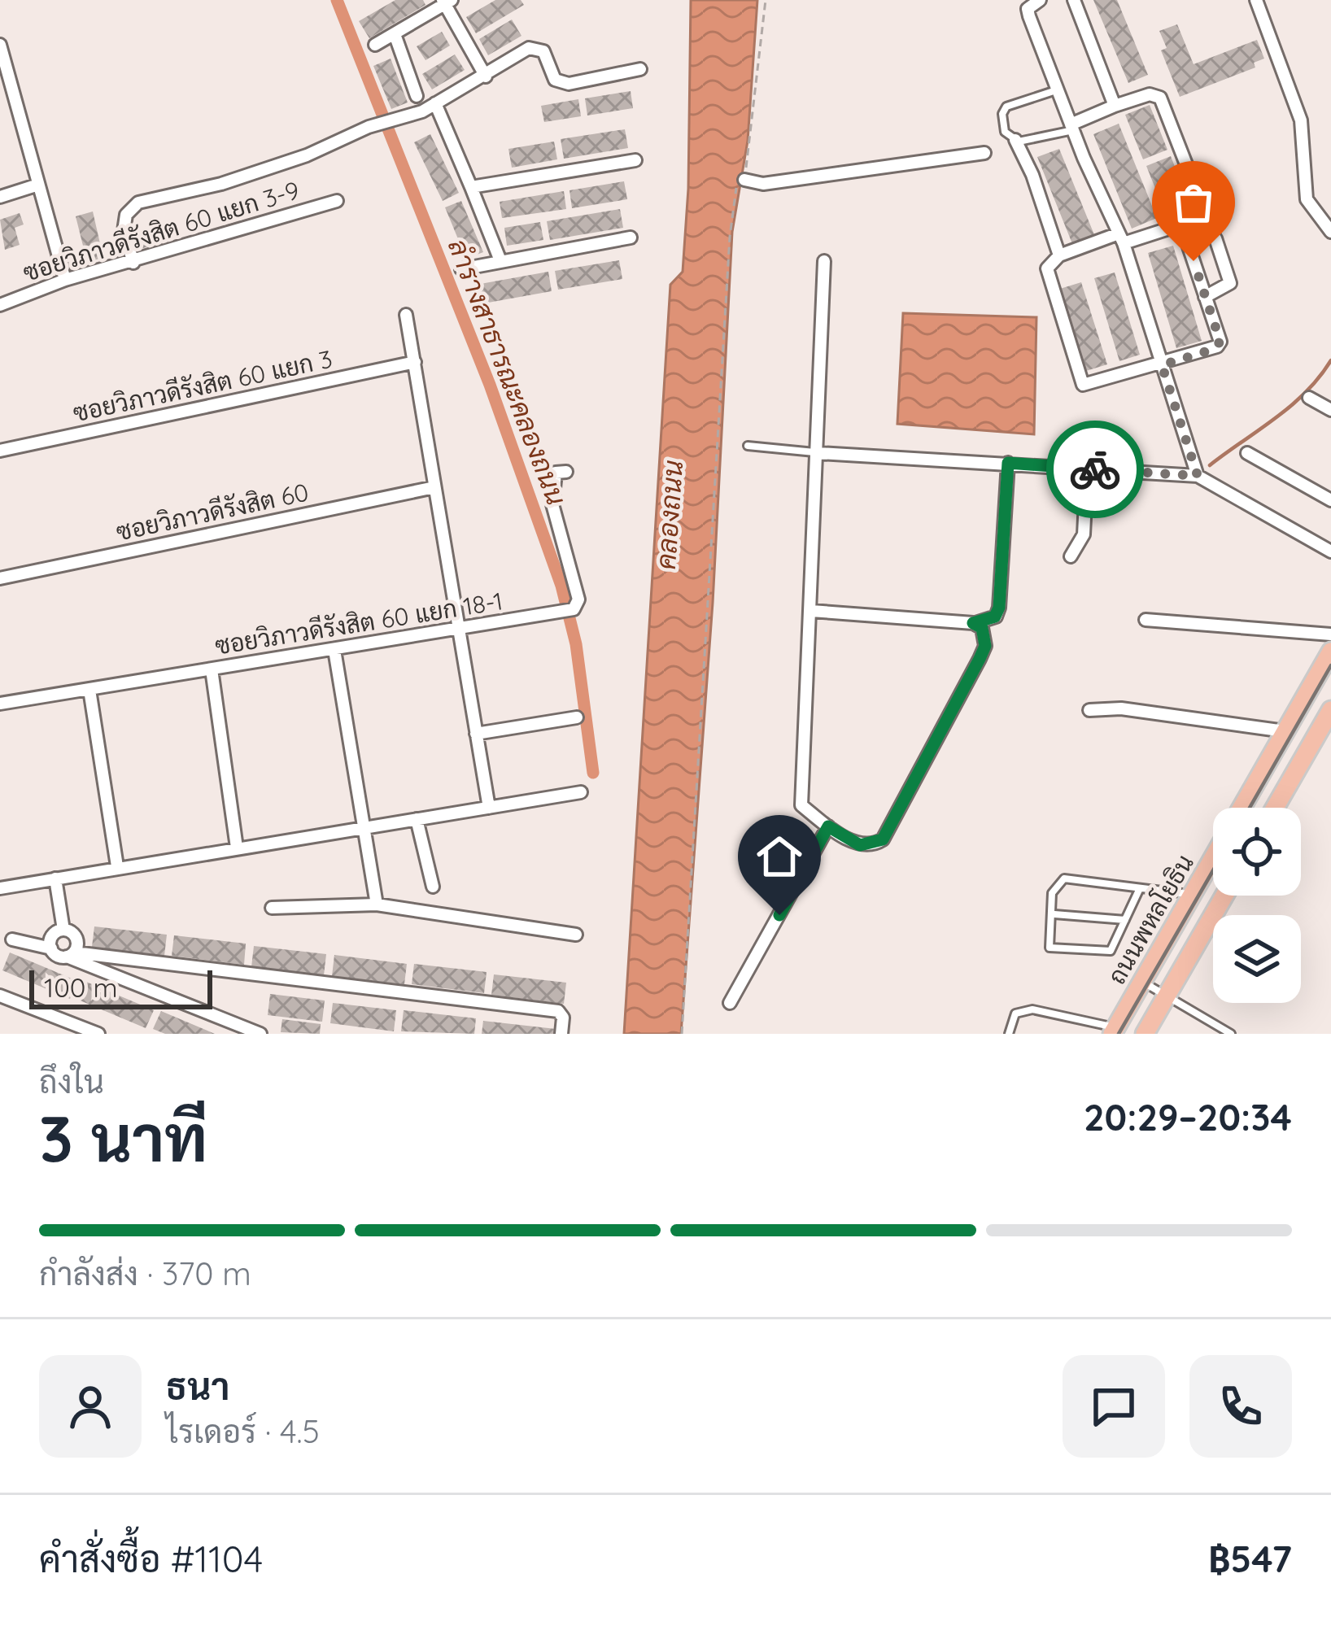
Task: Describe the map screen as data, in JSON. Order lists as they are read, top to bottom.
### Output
{
  "streets": {
    "main road": ["ถนนพหลโยธิน"],
    "street": [
      "ซอยวิภาวดีรังสิต 60 แยก 3-9",
      "ซอยวิภาวดีรังสิต 60 แยก 3",
      "ซอยวิภาวดีรังสิต 60",
      "ซอยวิภาวดีรังสิต 60 แยก 18-1"
    ]
  },
  "water": ["ลำรางสาธารณะคลองถนน", "คลองถนน"],
  "scale_bar": "100 m",
  "page": {
    "scale": "100 m",
    "heading": ["3 นาที", "ถึงใน", "20:29–20:34"],
    "panel": [
      "ธนา",
      "ไรเดอร์ · 4.5",
      "คำสั่งซื้อ #1104",
      "฿547"
    ],
    "bar": "กำลังส่ง · 370 m"
  }
}
